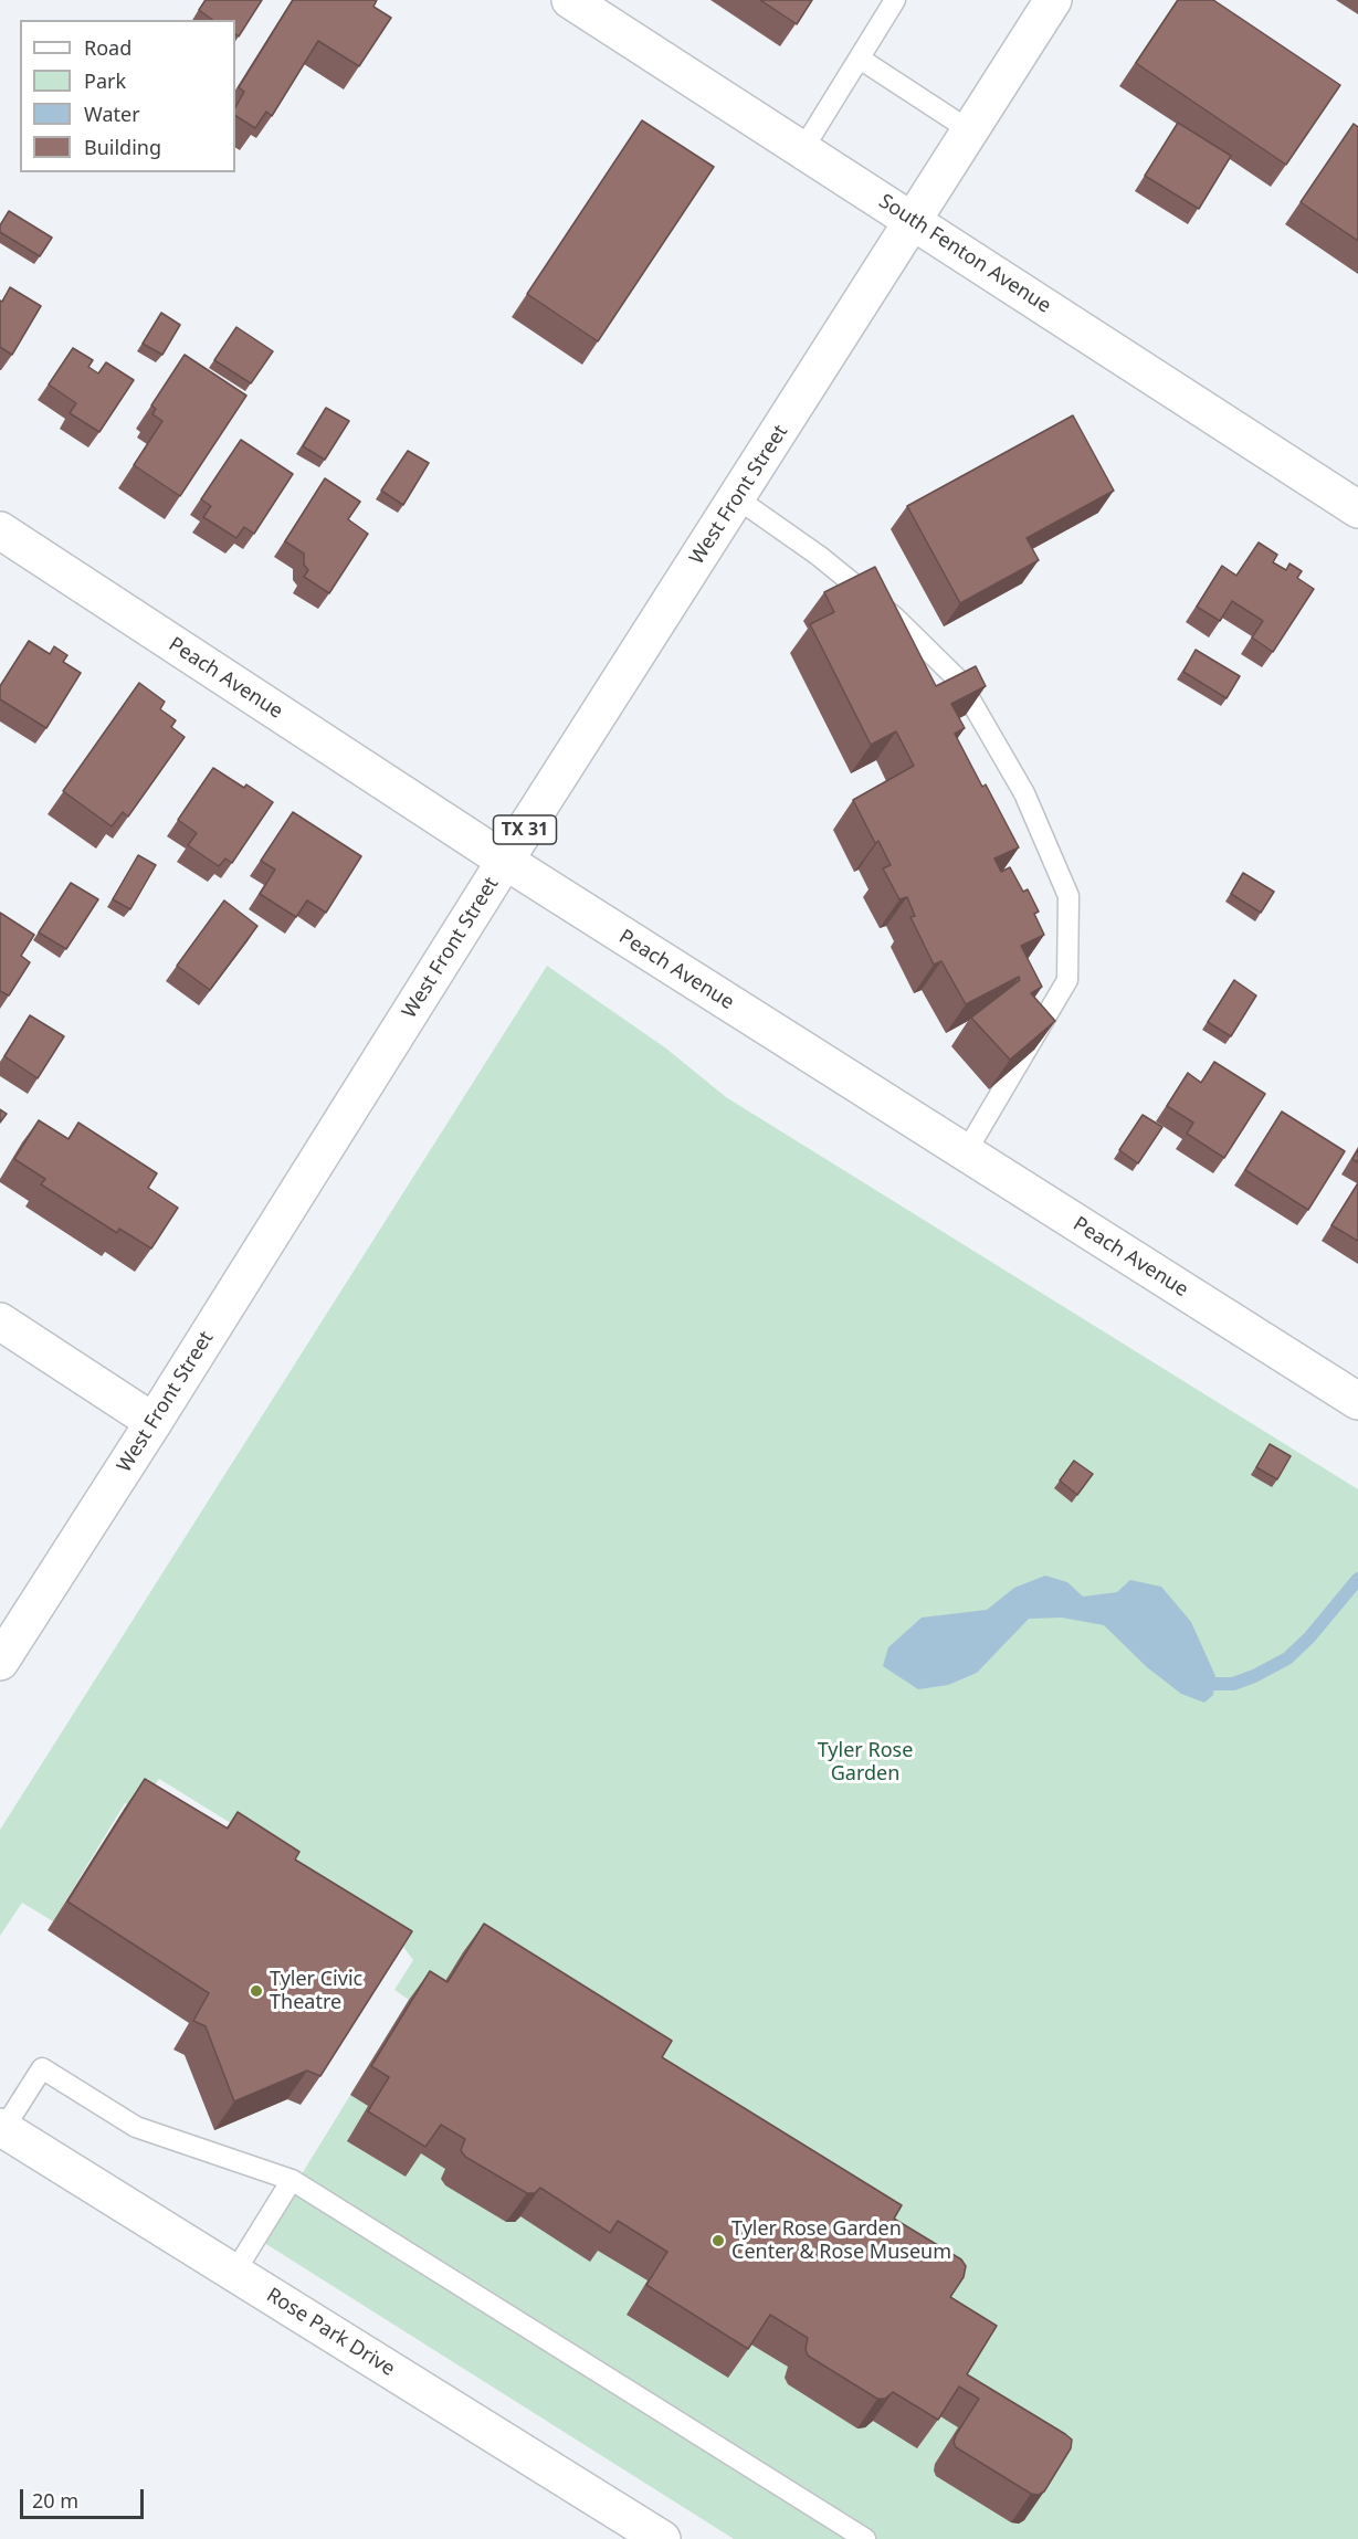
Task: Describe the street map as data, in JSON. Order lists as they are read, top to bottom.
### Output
{
  "streets": {
    "street": [
      "South Fenton Avenue",
      "West Front Street",
      "Peach Avenue",
      "TX 31",
      "Rose Park Drive"
    ]
  },
  "crossings": [
    ["South Fenton Avenue", "West Front Street"],
    ["West Front Street", "Peach Avenue"]
  ],
  "parks": ["Tyler Rose Garden"],
  "places": ["Tyler Civic Theatre", "Tyler Rose Garden Center & Rose Museum"],
  "legend": [
    "Road",
    "Park",
    "Water",
    "Building"
  ],
  "scale_bar": "20 m"
}
